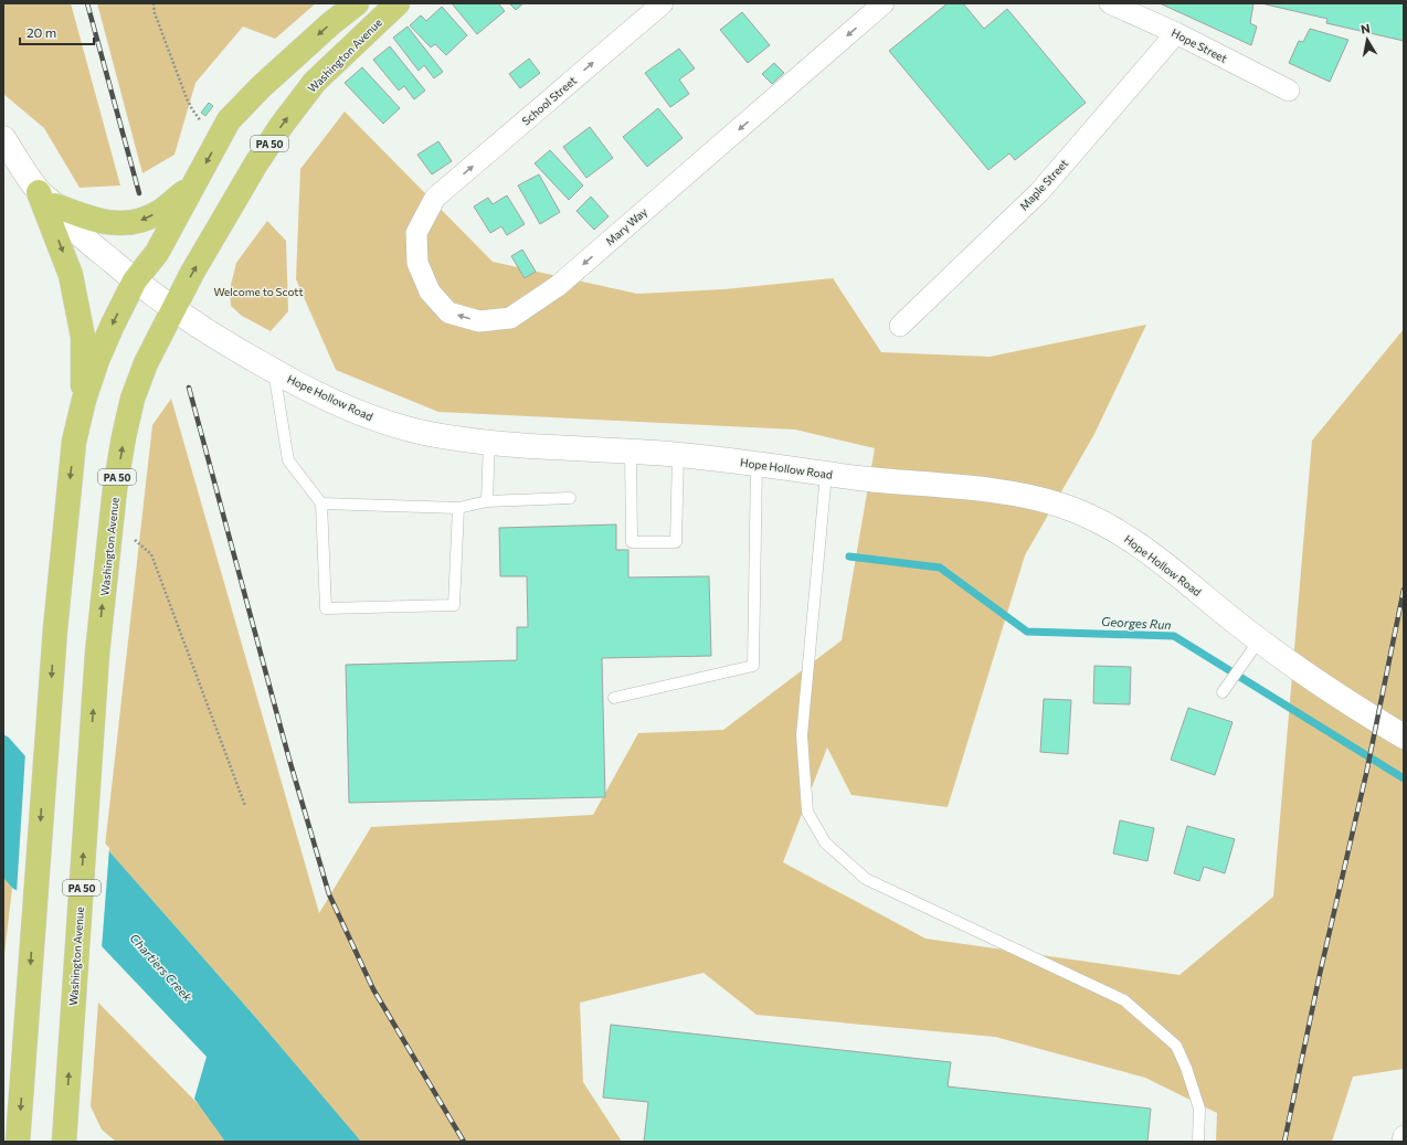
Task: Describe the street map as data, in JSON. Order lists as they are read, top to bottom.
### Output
{
  "streets": {
    "main road": ["Washington Avenue", "PA 50", "Hope Hollow Road"],
    "street": [
      "Hope Street",
      "School Street",
      "Maple Street",
      "Mary Way"
    ]
  },
  "crossings": [
    ["Hope Street", "Maple Street"],
    ["Washington Avenue", "Hope Hollow Road"],
    ["School Street", "Mary Way"]
  ],
  "one_way": ["School Street"],
  "water": ["Georges Run", "Chartiers Creek"],
  "parks": ["Welcome to Scott"],
  "scale_bar": "20 m",
  "north": "top"
}
